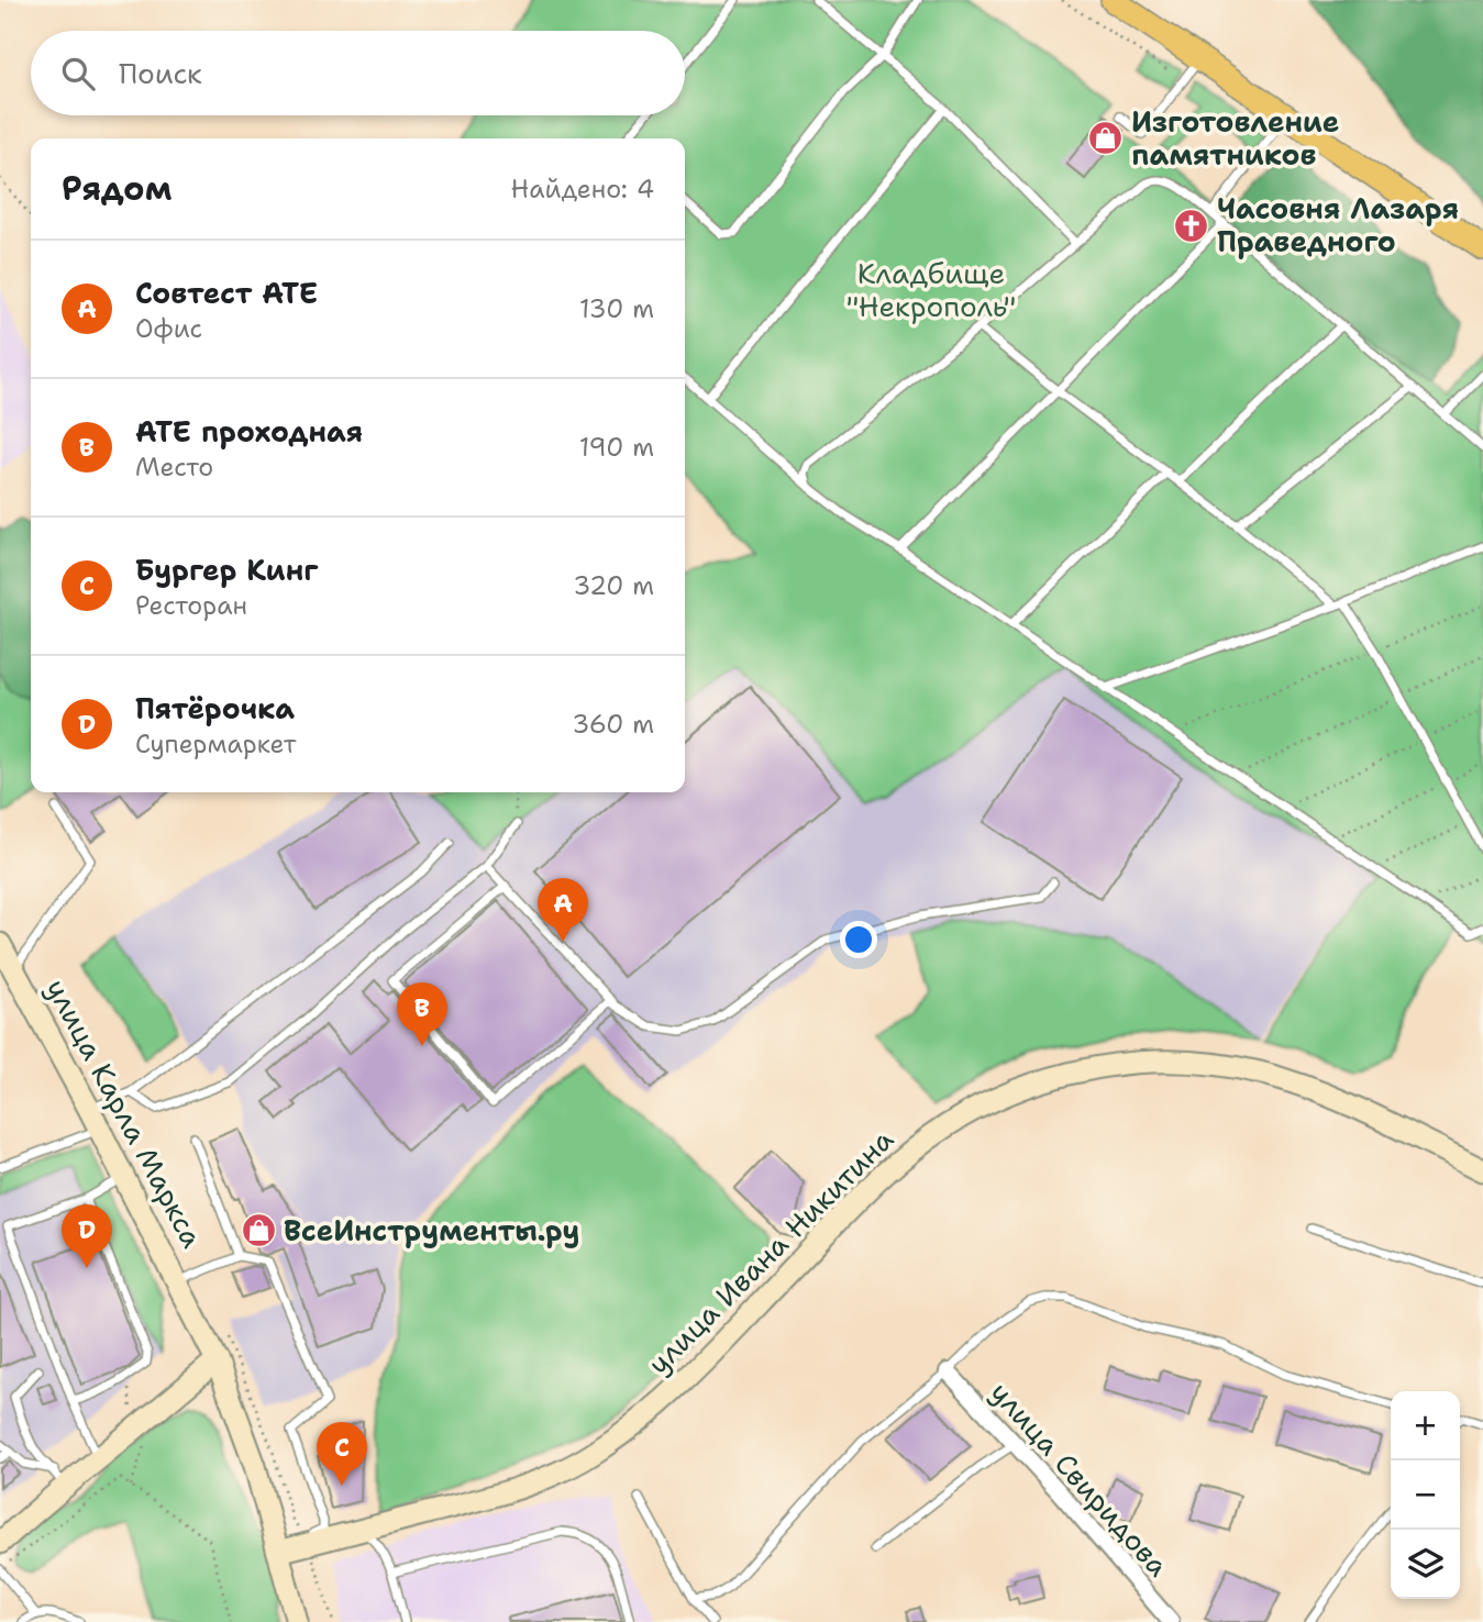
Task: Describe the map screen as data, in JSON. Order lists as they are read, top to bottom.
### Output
{
  "streets": {
    "main road": ["улица Карла Маркса", "улица Ивана Никитина"],
    "street": ["улица Свиридова"]
  },
  "crossings": [
    ["улица Карла Маркса", "улица Ивана Никитина"]
  ],
  "parks": ["Кладбище \"Некрополь\""],
  "places": {
    "shop": ["Изготовление памятников", "ВсеИнструменты.ру"],
    "church": ["Часовня Лазаря Праведного"]
  },
  "page": {
    "search": "Поиск",
    "heading": ["Рядом", "Найдено: 4"],
    "list": [
      {
        "mark": "A",
        "name": "Совтест АТЕ",
        "note": "Офис",
        "value": "130 m"
      },
      {
        "mark": "B",
        "name": "АТЕ проходная",
        "note": "Место",
        "value": "190 m"
      },
      {
        "mark": "C",
        "name": "Бургер Кинг",
        "note": "Ресторан",
        "value": "320 m"
      },
      {
        "mark": "D",
        "name": "Пятёрочка",
        "note": "Супермаркет",
        "value": "360 m"
      }
    ],
    "pins": [
      "A",
      "B",
      "D",
      "C"
    ],
    "map_buttons": ["+", "−"]
  }
}
